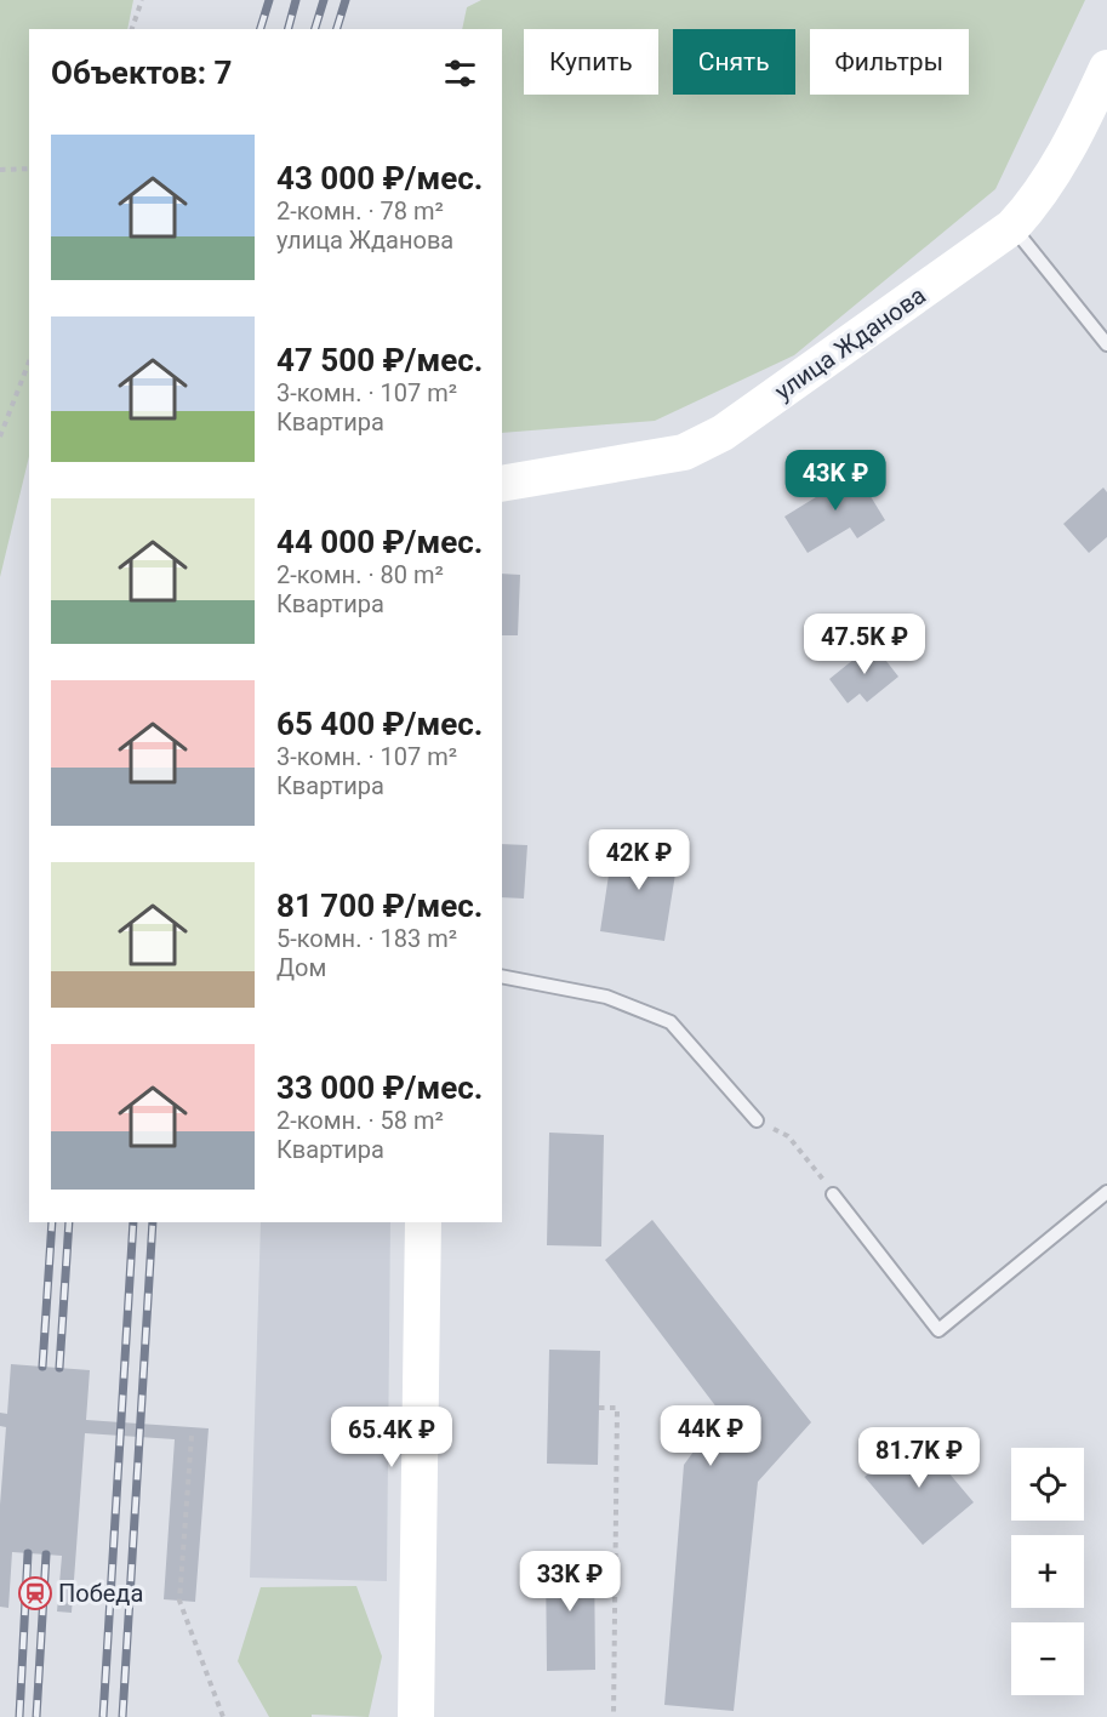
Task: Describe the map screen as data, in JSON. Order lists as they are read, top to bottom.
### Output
{
  "streets": {
    "main road": ["улица Жданова"]
  },
  "places": {
    "station": ["Победа"]
  },
  "page": {
    "chip": ["Купить", "Снять", "Фильтры"],
    "heading": "Объектов: 7",
    "list": [
      {
        "name": "43 000 ₽/мес.",
        "note": "2-комн. · 78 m² · улица Жданова"
      },
      {
        "name": "47 500 ₽/мес.",
        "note": "3-комн. · 107 m² · Квартира"
      },
      {
        "name": "44 000 ₽/мес.",
        "note": "2-комн. · 80 m² · Квартира"
      },
      {
        "name": "65 400 ₽/мес.",
        "note": "3-комн. · 107 m² · Квартира"
      },
      {
        "name": "81 700 ₽/мес.",
        "note": "5-комн. · 183 m² · Дом"
      },
      {
        "name": "33 000 ₽/мес.",
        "note": "2-комн. · 58 m² · Квартира"
      }
    ],
    "price": [
      "43K ₽",
      "47.5K ₽",
      "42K ₽",
      "44K ₽",
      "65.4K ₽",
      "81.7K ₽",
      "33K ₽"
    ],
    "map_buttons": ["+", "−"]
  }
}
